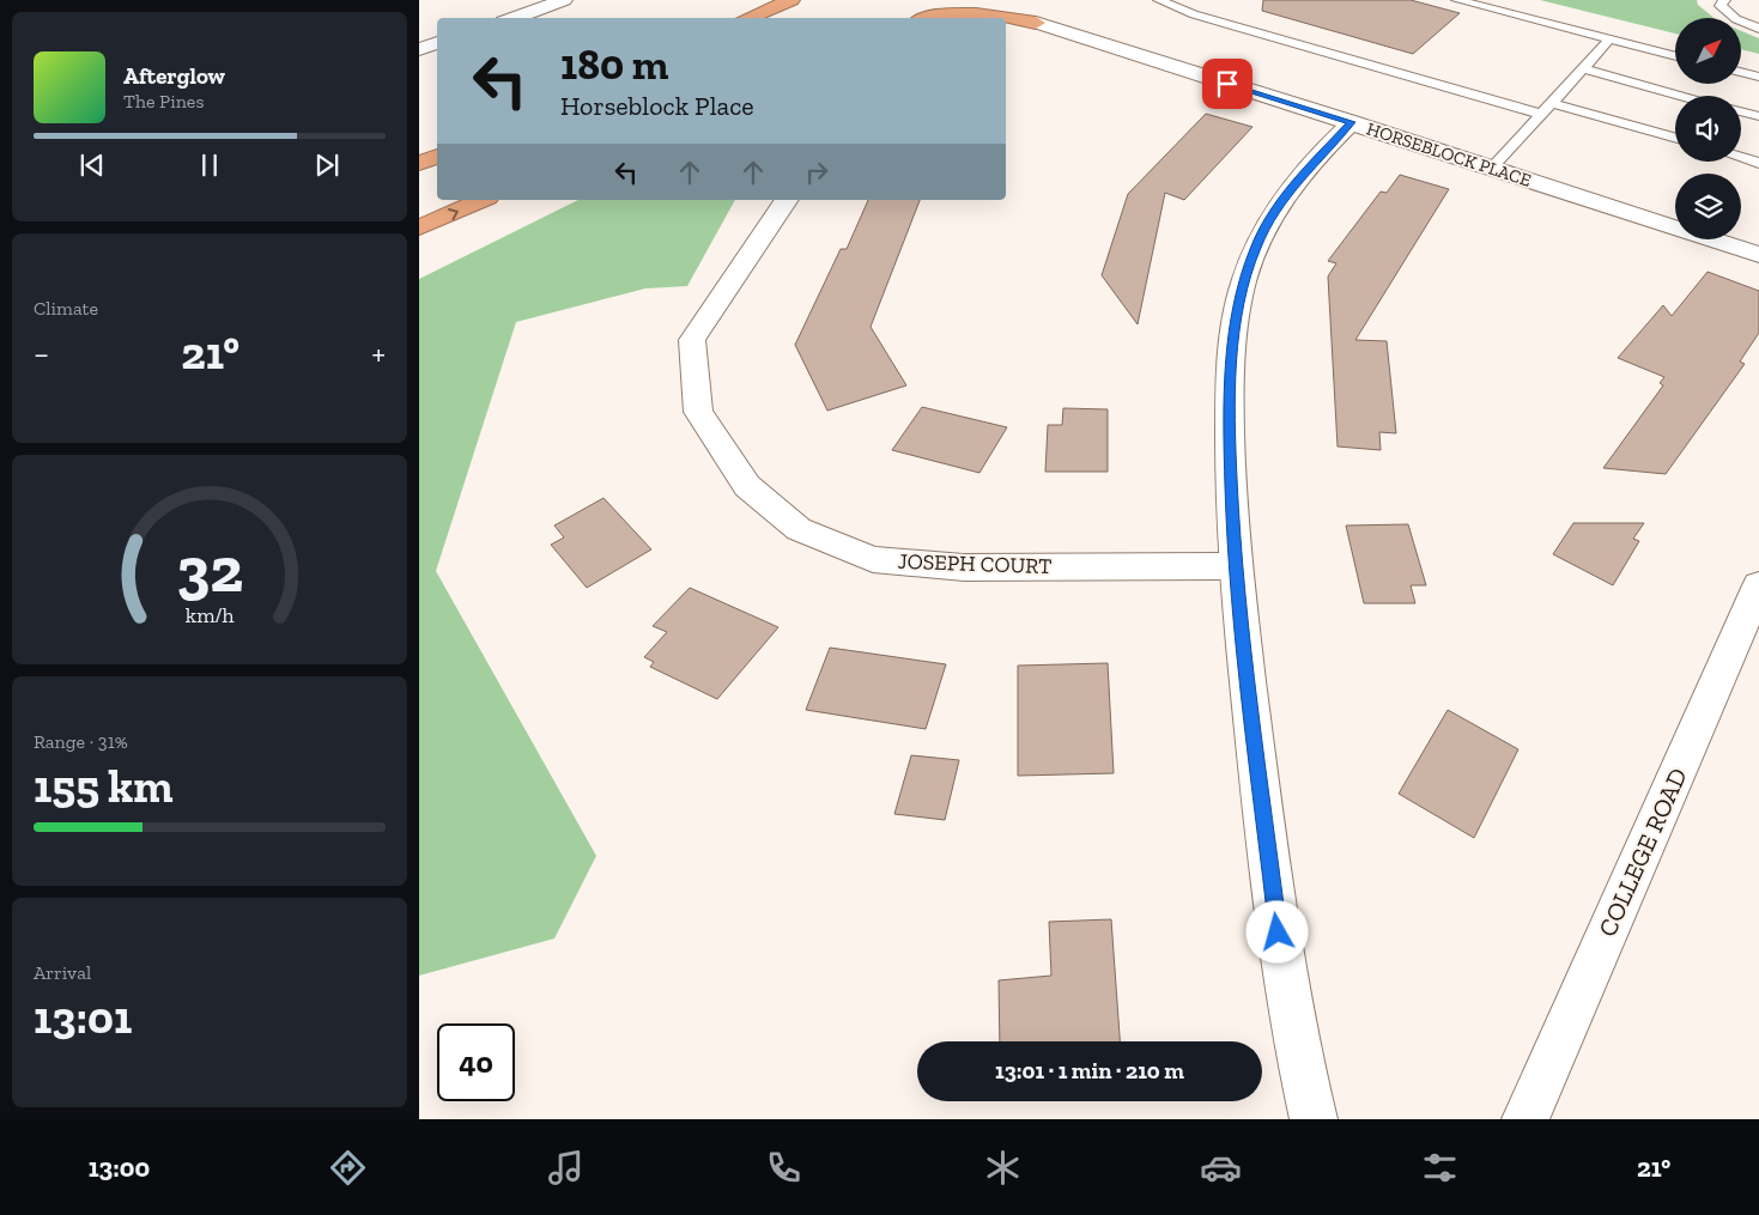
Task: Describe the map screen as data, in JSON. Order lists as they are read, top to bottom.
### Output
{
  "streets": {
    "street": ["HORSEBLOCK PLACE", "JOSEPH COURT", "COLLEGE ROAD"]
  },
  "north": "top right",
  "page": {
    "turn": ["180 m", "Horseblock Place"],
    "song": ["Afterglow", "The Pines"],
    "tile": [
      "Climate",
      ["Range · 31%", "155 km"],
      ["Arrival", "13:01"]
    ],
    "heat": ["−", "21°", "+"],
    "limit": "40",
    "trip": "13:01 · 1 min · 210 m",
    "tabs": ["13:00", "21°"],
    "gauge": ["32", "km/h"]
  }
}
